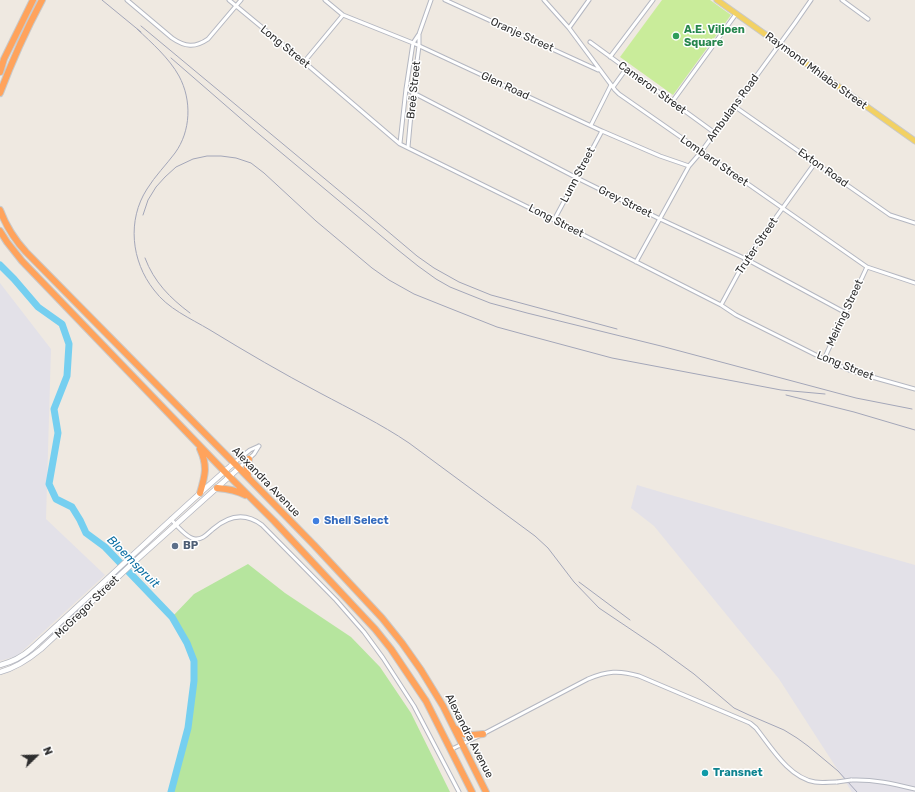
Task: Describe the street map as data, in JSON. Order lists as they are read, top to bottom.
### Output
{
  "streets": {
    "highway": ["Alexandra Avenue"],
    "main road": ["Raymond Mhlaba Street", "McGregor Street"],
    "street": [
      "Oranje Street",
      "Long Street",
      "Glen Road",
      "Cameron Street",
      "Breë Street",
      "Ambulans Road",
      "Lombard Street",
      "Exton Road",
      "Lunn Street",
      "Grey Street",
      "Truter Street",
      "Meiring Street"
    ]
  },
  "crossings": [
    ["Oranje Street", "Lombard Street"],
    ["Long Street", "Breë Street"],
    ["Long Street", "Ambulans Road"],
    ["Long Street", "Lunn Street"],
    ["Long Street", "Truter Street"],
    ["Long Street", "Meiring Street"],
    ["Raymond Mhlaba Street", "Ambulans Road"],
    ["Glen Road", "Breë Street"],
    ["Glen Road", "Ambulans Road"],
    ["Glen Road", "Lunn Street"],
    ["Cameron Street", "Ambulans Road"],
    ["Breë Street", "Grey Street"],
    ["Ambulans Road", "Lombard Street"],
    ["Ambulans Road", "Exton Road"],
    ["Ambulans Road", "Grey Street"],
    ["Lombard Street", "Truter Street"],
    ["Lombard Street", "Meiring Street"],
    ["Exton Road", "Truter Street"],
    ["Lunn Street", "Grey Street"],
    ["Grey Street", "Truter Street"],
    ["Grey Street", "Meiring Street"],
    ["Alexandra Avenue", "McGregor Street"]
  ],
  "water": ["Bloemspruit"],
  "places": [
    "A.E. Viljoen Square",
    "Shell Select",
    "BP",
    "Transnet"
  ],
  "north": "top right"
}
